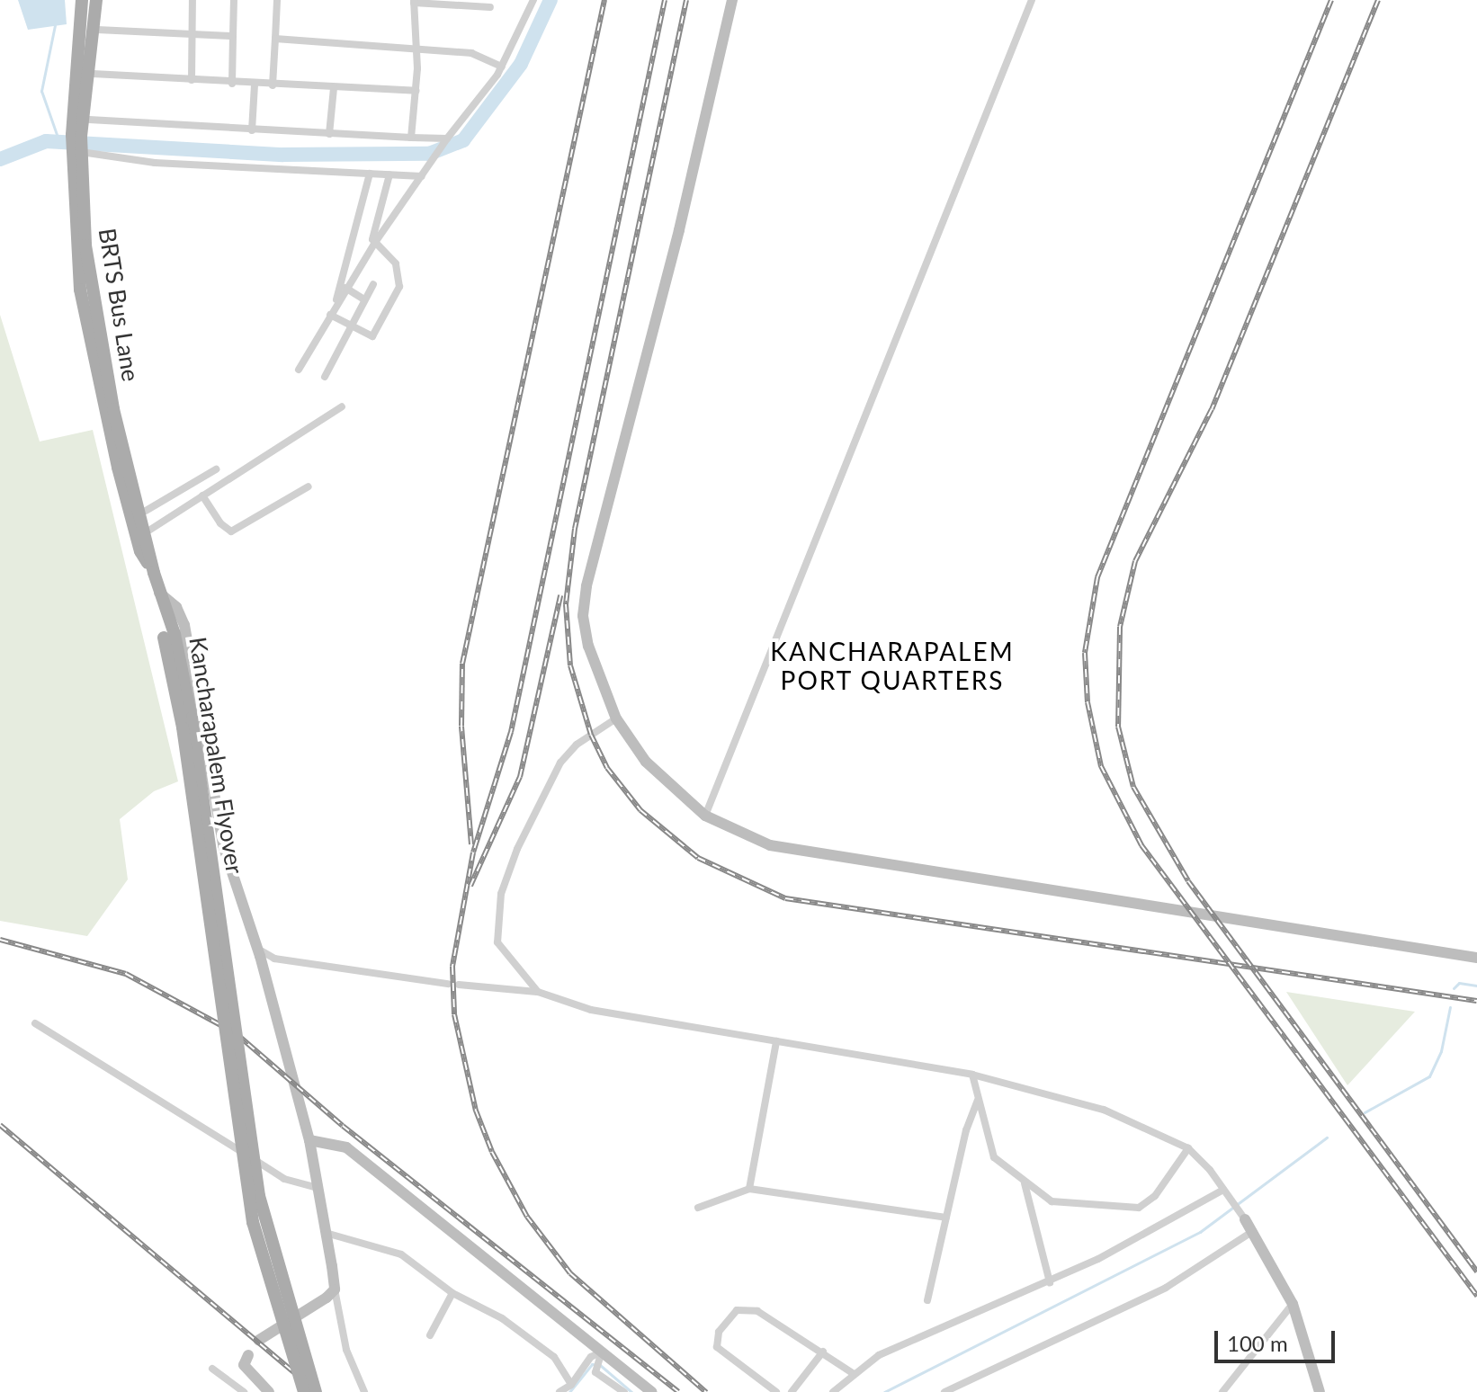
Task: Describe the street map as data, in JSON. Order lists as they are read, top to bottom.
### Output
{
  "streets": {
    "main road": ["BRTS Bus Lane", "Kancharapalem Flyover"]
  },
  "crossings": [
    ["BRTS Bus Lane", "Kancharapalem Flyover"]
  ],
  "districts": ["KANCHARAPALEM PORT QUARTERS"],
  "scale_bar": "100 m"
}
